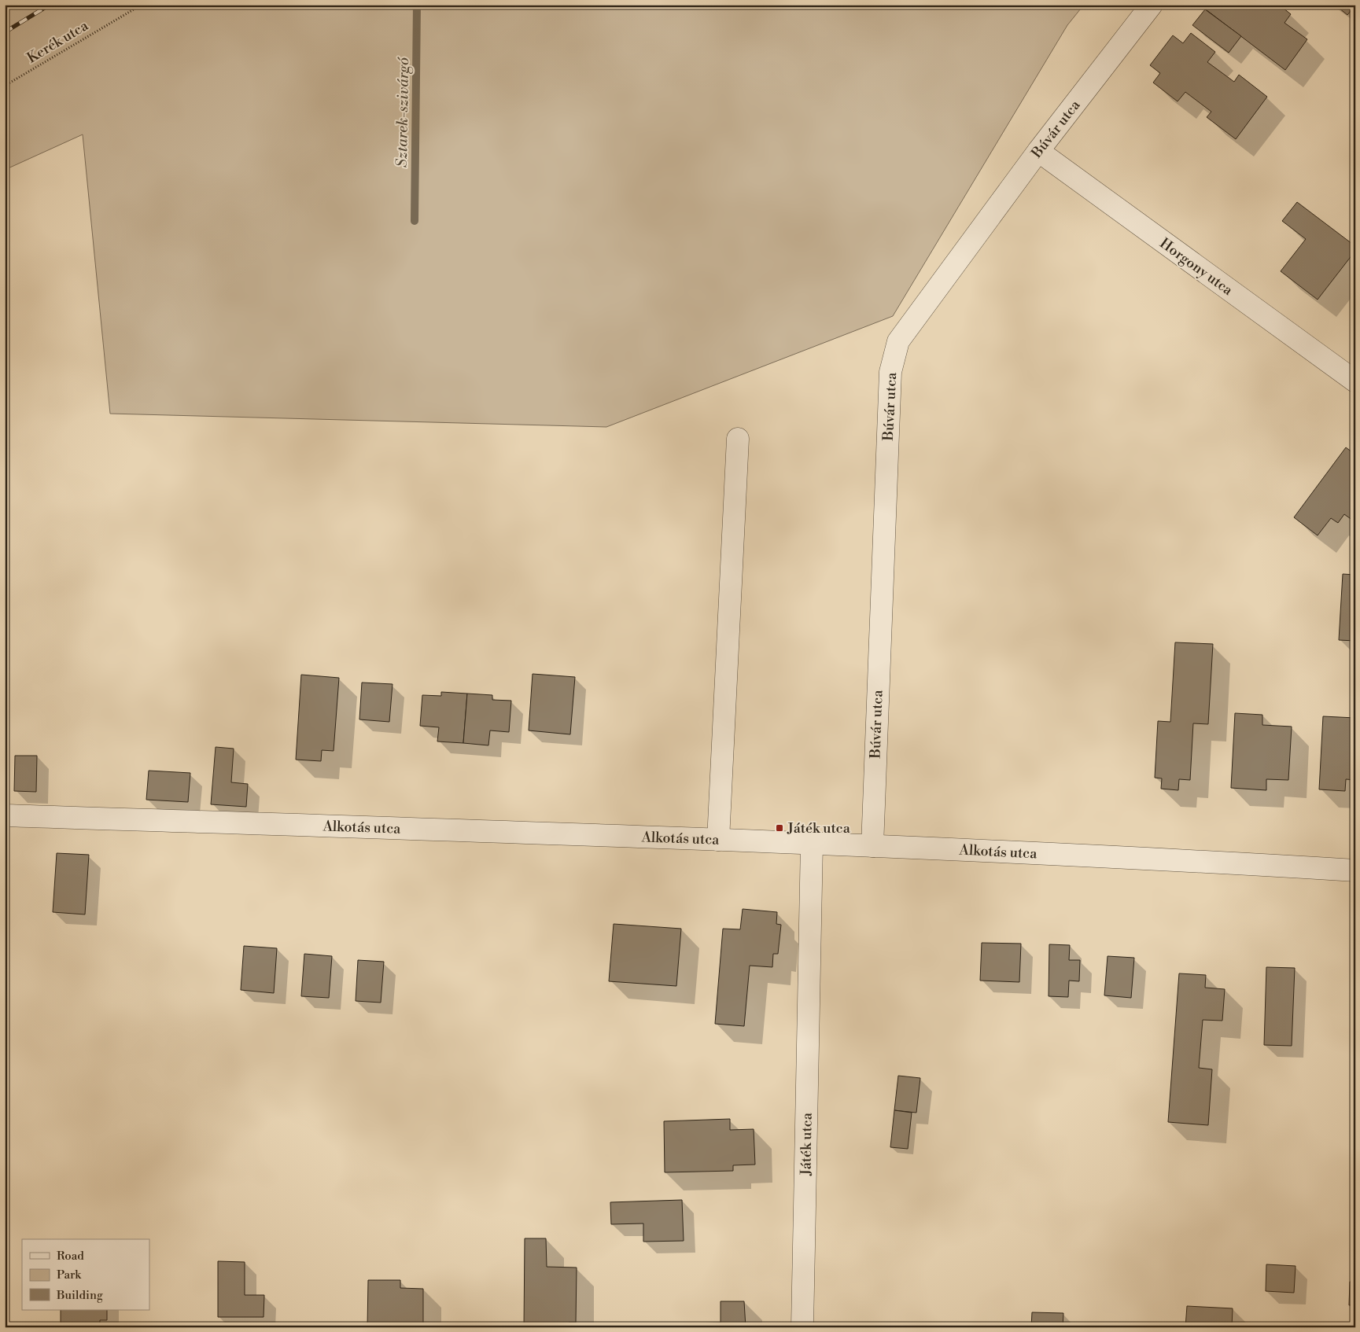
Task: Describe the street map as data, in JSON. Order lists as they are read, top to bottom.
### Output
{
  "streets": {
    "street": [
      "Búvár utca",
      "Horgony utca",
      "Alkotás utca",
      "Játék utca"
    ],
    "path": ["Kerék utca"]
  },
  "crossings": [
    ["Búvár utca", "Horgony utca"],
    ["Búvár utca", "Alkotás utca"],
    ["Alkotás utca", "Játék utca"]
  ],
  "water": ["Sztarek-szivárgó"],
  "places": {
    "transit": ["Játék utca"]
  },
  "legend": ["Road", "Park", "Building"]
}
